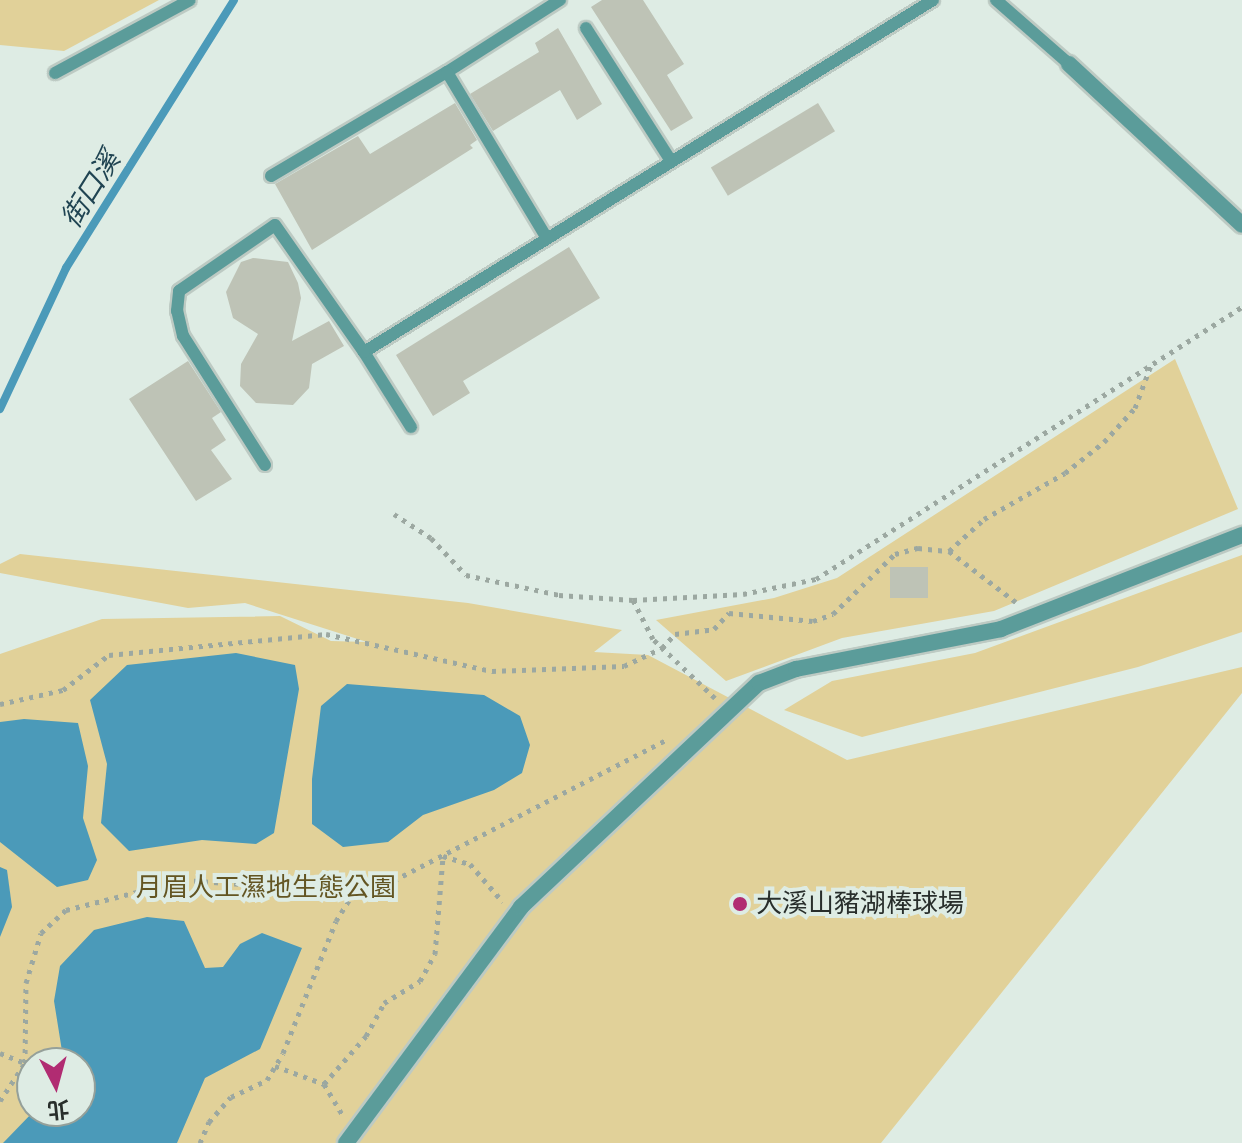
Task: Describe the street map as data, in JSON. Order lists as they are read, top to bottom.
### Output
{
  "water": ["街口溪"],
  "parks": ["月眉人工濕地生態公園"],
  "places": ["大溪山豬湖棒球場"],
  "north": "bottom"
}
